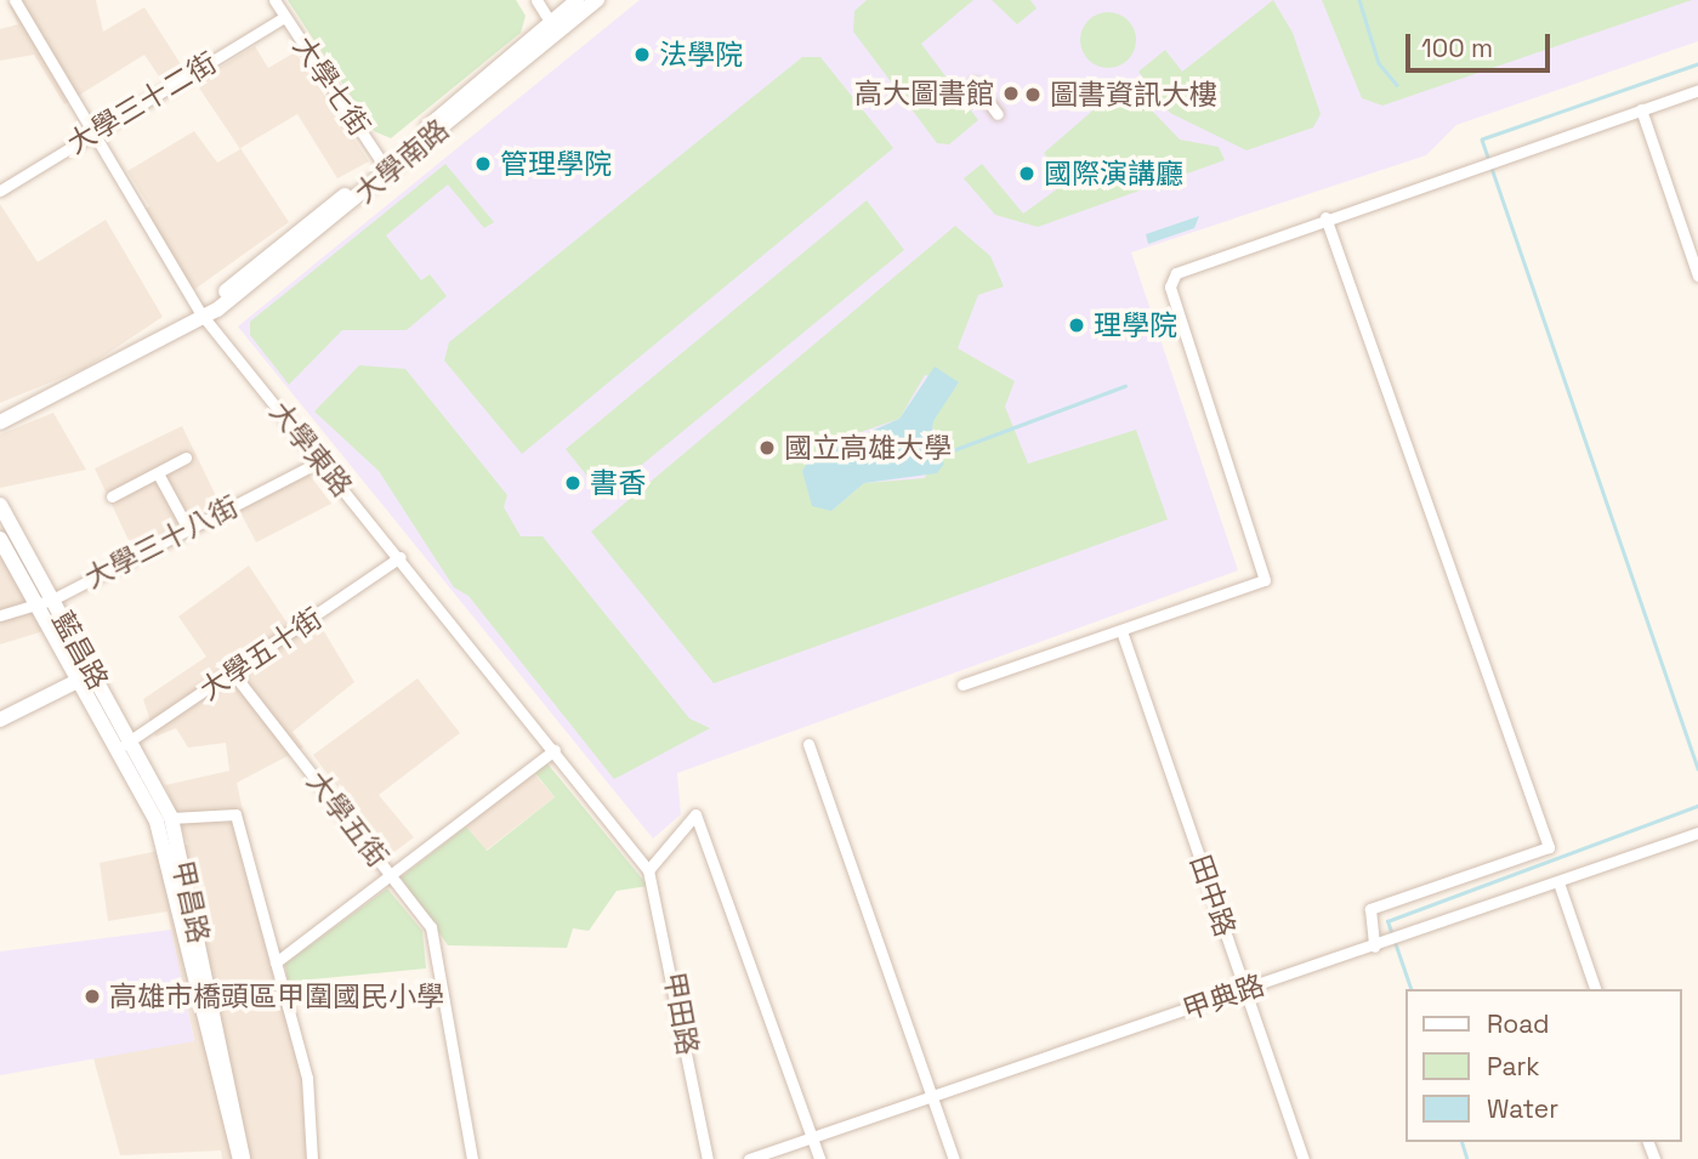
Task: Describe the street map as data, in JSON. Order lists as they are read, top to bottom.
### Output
{
  "streets": {
    "street": [
      "大學七街",
      "大學三十二街",
      "大學南路",
      "大學東路",
      "大學三十八街",
      "藍昌路",
      "大學五十街",
      "大學五街",
      "田中路",
      "甲昌路",
      "甲典路",
      "甲田路"
    ]
  },
  "crossings": [
    ["大學七街", "大學三十二街"],
    ["大學七街", "大學南路"],
    ["大學三十二街", "大學東路"],
    ["大學南路", "大學東路"],
    ["大學東路", "大學三十八街"],
    ["大學東路", "大學五十街"],
    ["大學東路", "甲田路"],
    ["大學三十八街", "藍昌路"],
    ["藍昌路", "大學五十街"],
    ["藍昌路", "甲昌路"],
    ["大學五十街", "大學五街"],
    ["田中路", "甲典路"]
  ],
  "places": [
    "法學院",
    "高大圖書館",
    "圖書資訊大樓",
    "管理學院",
    "國際演講廳",
    "理學院",
    "國立高雄大學",
    "書香",
    "高雄市橋頭區甲圍國民小學"
  ],
  "legend": ["Road", "Park", "Water"],
  "scale_bar": "100 m"
}
